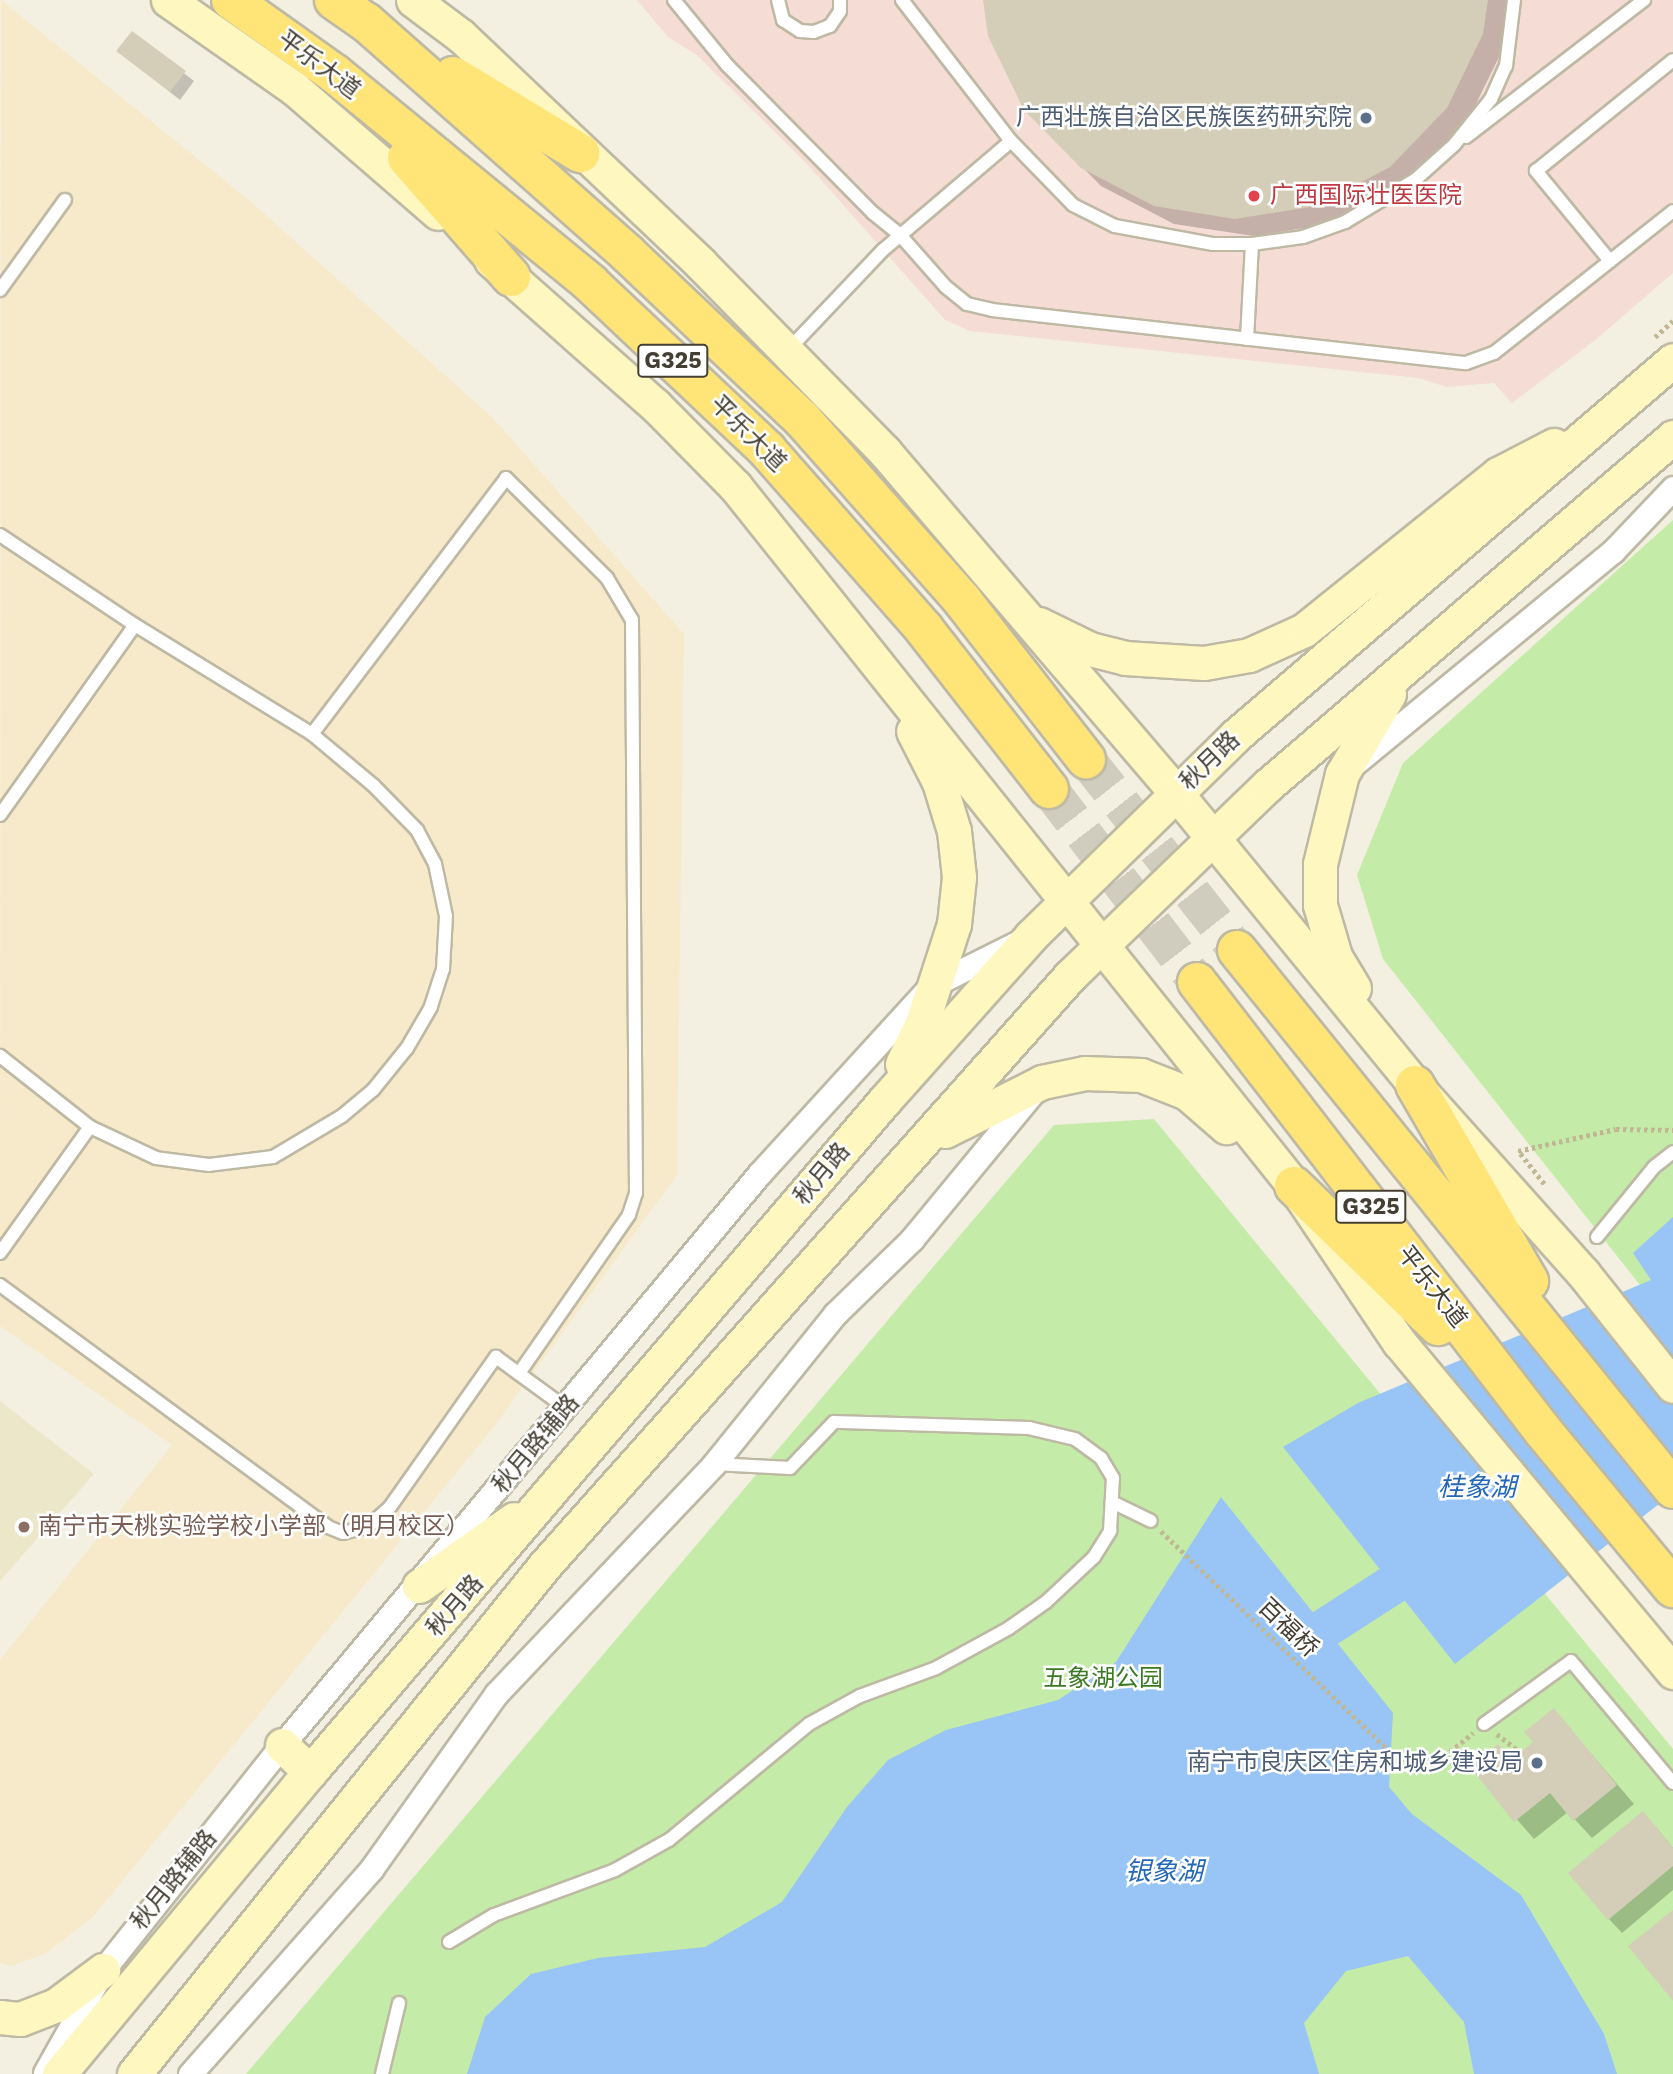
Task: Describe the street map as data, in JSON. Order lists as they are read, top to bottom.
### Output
{
  "streets": {
    "highway": ["平乐大道", "G325"],
    "main road": ["秋月路"],
    "street": ["秋月路辅路"],
    "path": ["百福桥"]
  },
  "crossings": [
    ["秋月路", "秋月路辅路"]
  ],
  "water": ["桂象湖", "银象湖"],
  "parks": ["五象湖公园"],
  "places": [
    "广西壮族自治区民族医药研究院",
    "广西国际壮医医院",
    "南宁市天桃实验学校小学部（明月校区）",
    "南宁市良庆区住房和城乡建设局"
  ]
}
